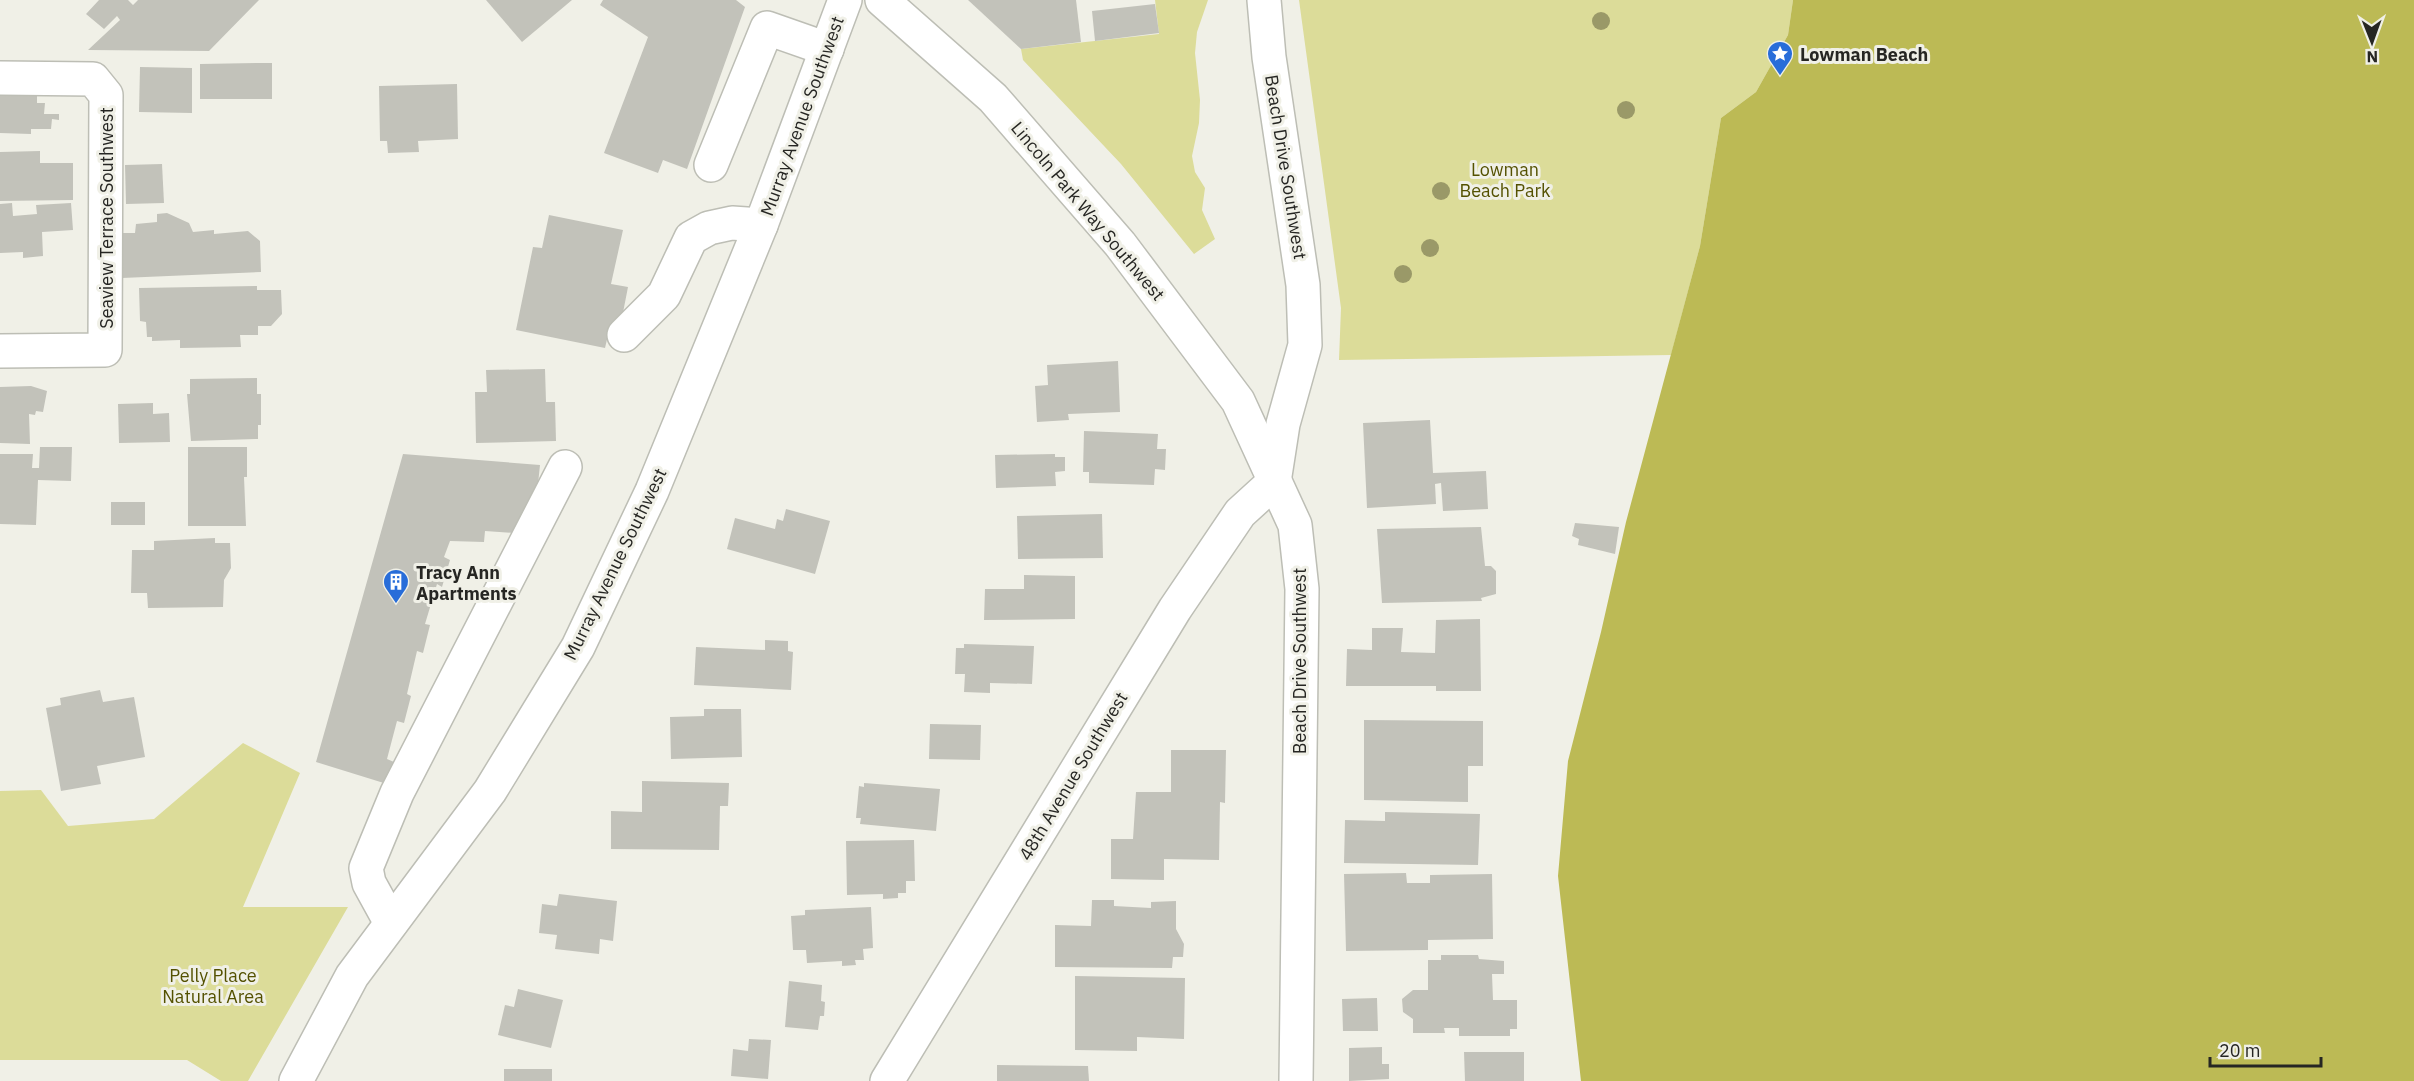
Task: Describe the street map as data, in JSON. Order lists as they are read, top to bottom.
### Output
{
  "streets": {
    "street": [
      "Murray Avenue Southwest",
      "Beach Drive Southwest",
      "Lincoln Park Way Southwest",
      "Seaview Terrace Southwest",
      "48th Avenue Southwest"
    ]
  },
  "crossings": [
    ["Beach Drive Southwest", "Lincoln Park Way Southwest"],
    ["Beach Drive Southwest", "48th Avenue Southwest"],
    ["Lincoln Park Way Southwest", "48th Avenue Southwest"]
  ],
  "parks": ["Lowman Beach Park", "Pelly Place Natural Area"],
  "places": {
    "place": ["Lowman Beach"],
    "building": ["Tracy Ann Apartments"]
  },
  "scale_bar": "20 m",
  "north": "bottom"
}
